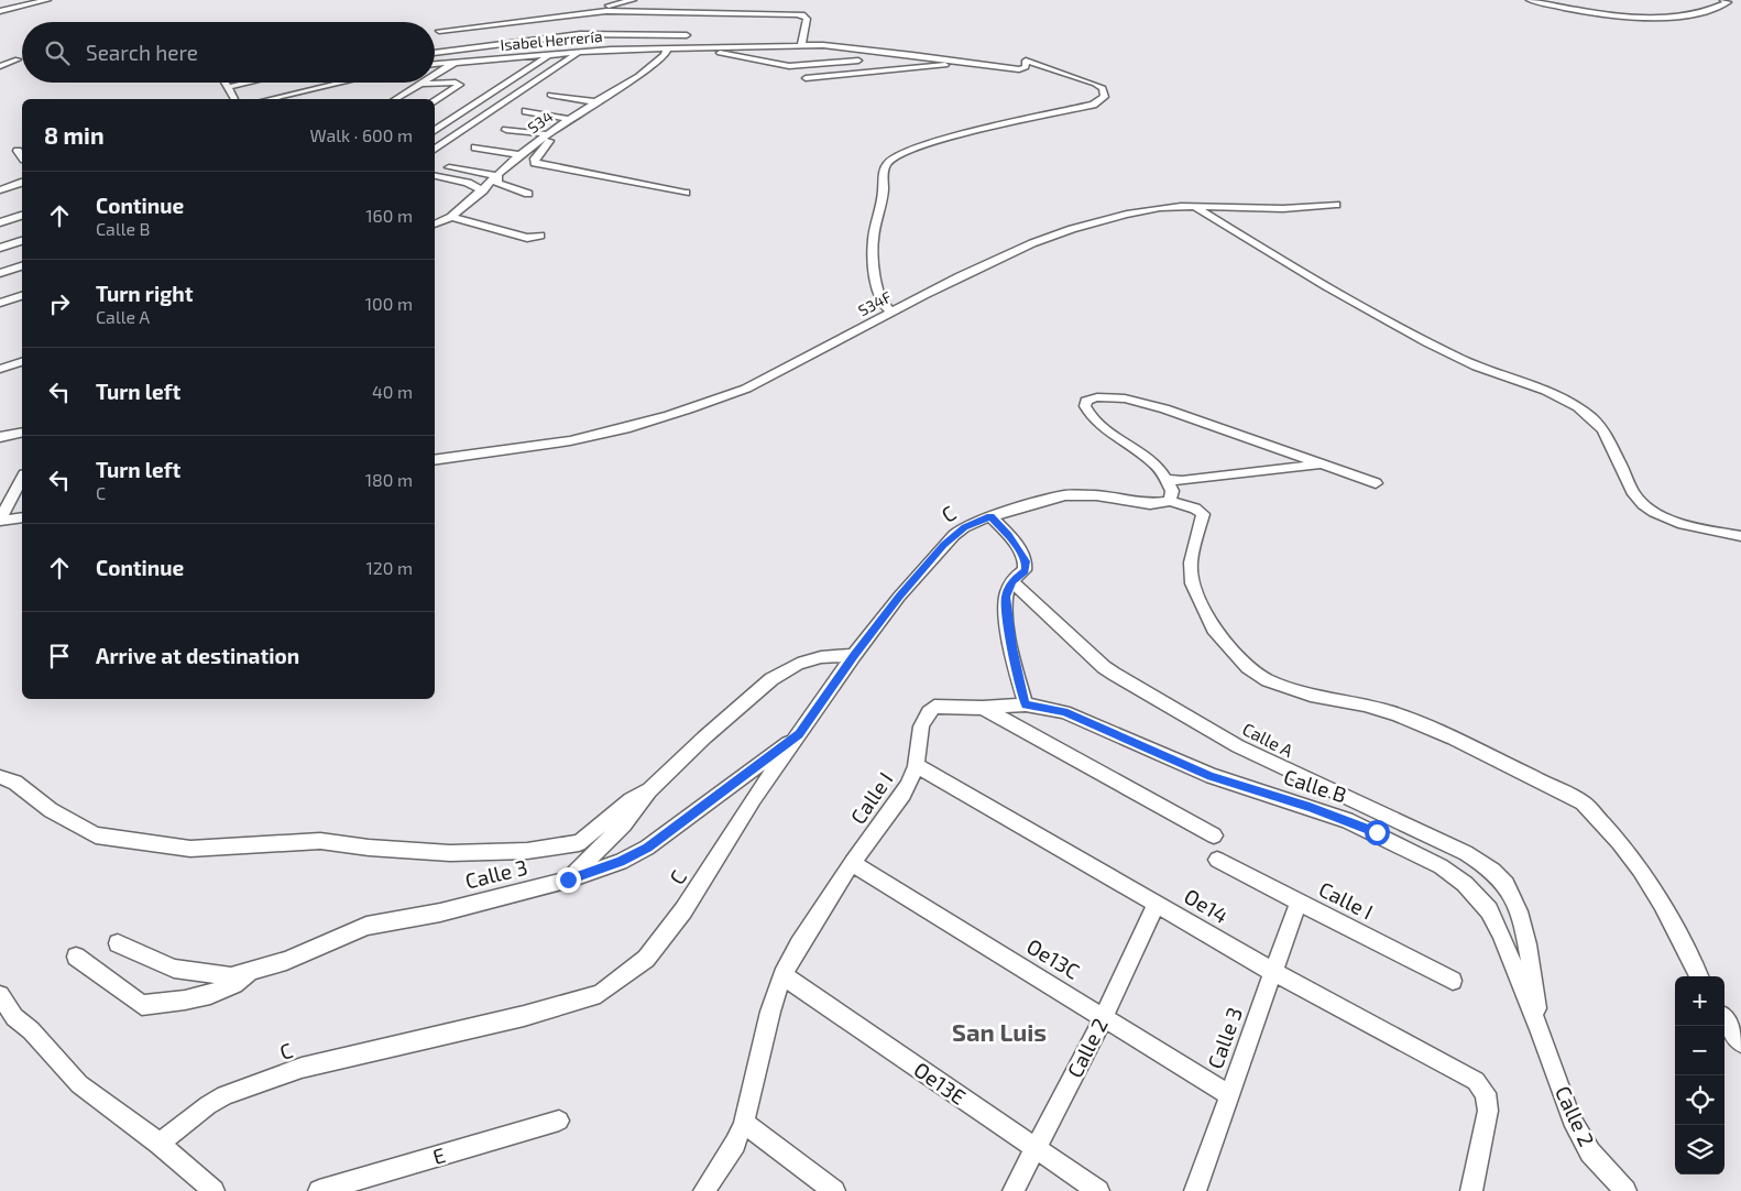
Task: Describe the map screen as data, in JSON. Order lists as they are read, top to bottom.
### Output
{
  "streets": {
    "street": [
      "Isabel Herrería",
      "S34",
      "S34F",
      "C",
      "Calle A",
      "Calle B",
      "Calle I",
      "Calle 3",
      "Oe14",
      "Oe13C",
      "Calle 2",
      "Oe13E",
      "E"
    ]
  },
  "crossings": [
    ["Isabel Herrería", "S34"],
    ["C", "Calle 3"],
    ["Calle A", "Calle B"],
    ["Calle A", "Calle 2"],
    ["Calle B", "Calle I"],
    ["Calle B", "Calle 2"],
    ["Calle I", "Calle 3"],
    ["Calle I", "Oe14"],
    ["Calle I", "Oe13C"],
    ["Calle I", "Oe13E"],
    ["Calle 3", "Oe14"],
    ["Calle 3", "Oe13C"],
    ["Oe14", "Calle 2"],
    ["Oe13C", "Calle 2"],
    ["Calle 2", "Oe13E"]
  ],
  "districts": ["San Luis"],
  "page": {
    "search": "Search here",
    "heading": ["8 min", "Walk · 600 m"],
    "list": [
      ["Continue", "Calle B", "160 m"],
      ["Turn right", "Calle A", "100 m"],
      ["Turn left", "40 m"],
      ["Turn left", "C", "180 m"],
      ["Continue", "120 m"],
      "Arrive at destination"
    ],
    "map_buttons": ["+", "−"]
  }
}
